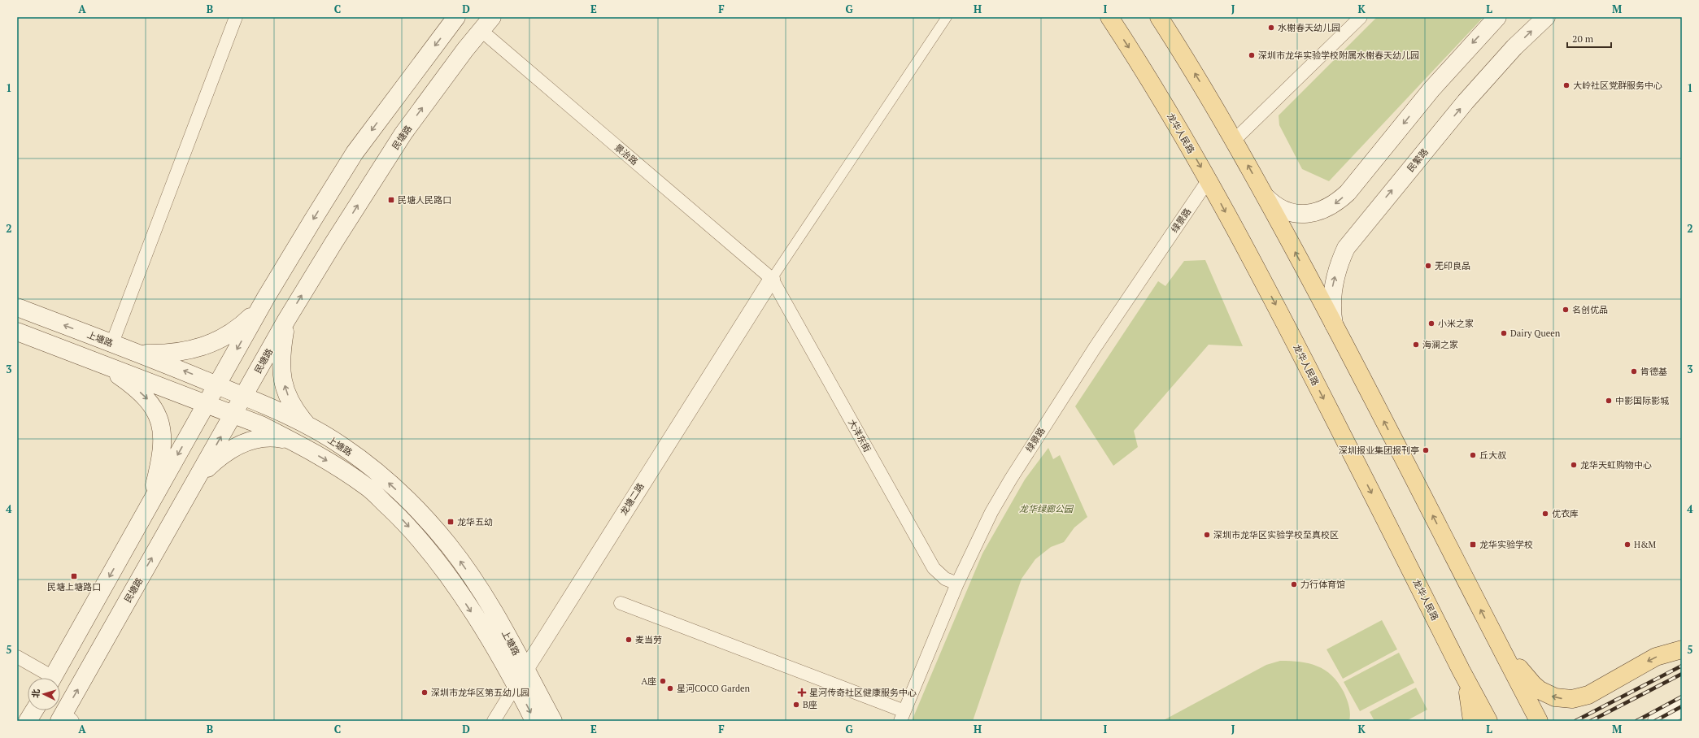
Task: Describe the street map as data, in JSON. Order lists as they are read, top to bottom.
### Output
{
  "streets": {
    "main road": [
      "龙华人民路",
      "民塘路",
      "民繁路",
      "上塘路"
    ],
    "street": [
      "景治路",
      "绿景路",
      "大洋东街",
      "龙塘二路"
    ]
  },
  "crossings": [
    ["龙华人民路", "绿景路"],
    ["民塘路", "景治路"],
    ["民塘路", "上塘路"],
    ["景治路", "大洋东街"],
    ["景治路", "龙塘二路"],
    ["绿景路", "大洋东街"],
    ["上塘路", "龙塘二路"],
    ["大洋东街", "龙塘二路"]
  ],
  "one_way": ["民繁路"],
  "parks": ["龙华绿廊公园"],
  "places": {
    "other": [
      "水榭春天幼儿园",
      "深圳市龙华实验学校附属水榭春天幼儿园",
      "大岭社区党群服务中心",
      "无印良品",
      "名创优品",
      "小米之家",
      "Dairy Queen",
      "海澜之家",
      "肯德基",
      "中影国际影城",
      "深圳报业集团报刊亭",
      "丘大叔",
      "龙华天虹购物中心",
      "优衣库",
      "深圳市龙华区实验学校至真校区",
      "H&M",
      "力行体育馆",
      "麦当劳",
      "A座",
      "星河COCO Garden",
      "深圳市龙华区第五幼儿园",
      "B座"
    ],
    "transit": [
      "民塘人民路口",
      "龙华五幼",
      "龙华实验学校",
      "民塘上塘路口"
    ],
    "health": ["星河传奇社区健康服务中心"]
  },
  "scale_bar": "20 m",
  "north": "left",
  "grid": {
    "columns": [
      "A",
      "B",
      "C",
      "D",
      "E",
      "F",
      "G",
      "H",
      "I",
      "J",
      "K",
      "L",
      "M"
    ],
    "rows": [
      "1",
      "2",
      "3",
      "4",
      "5"
    ]
  }
}
